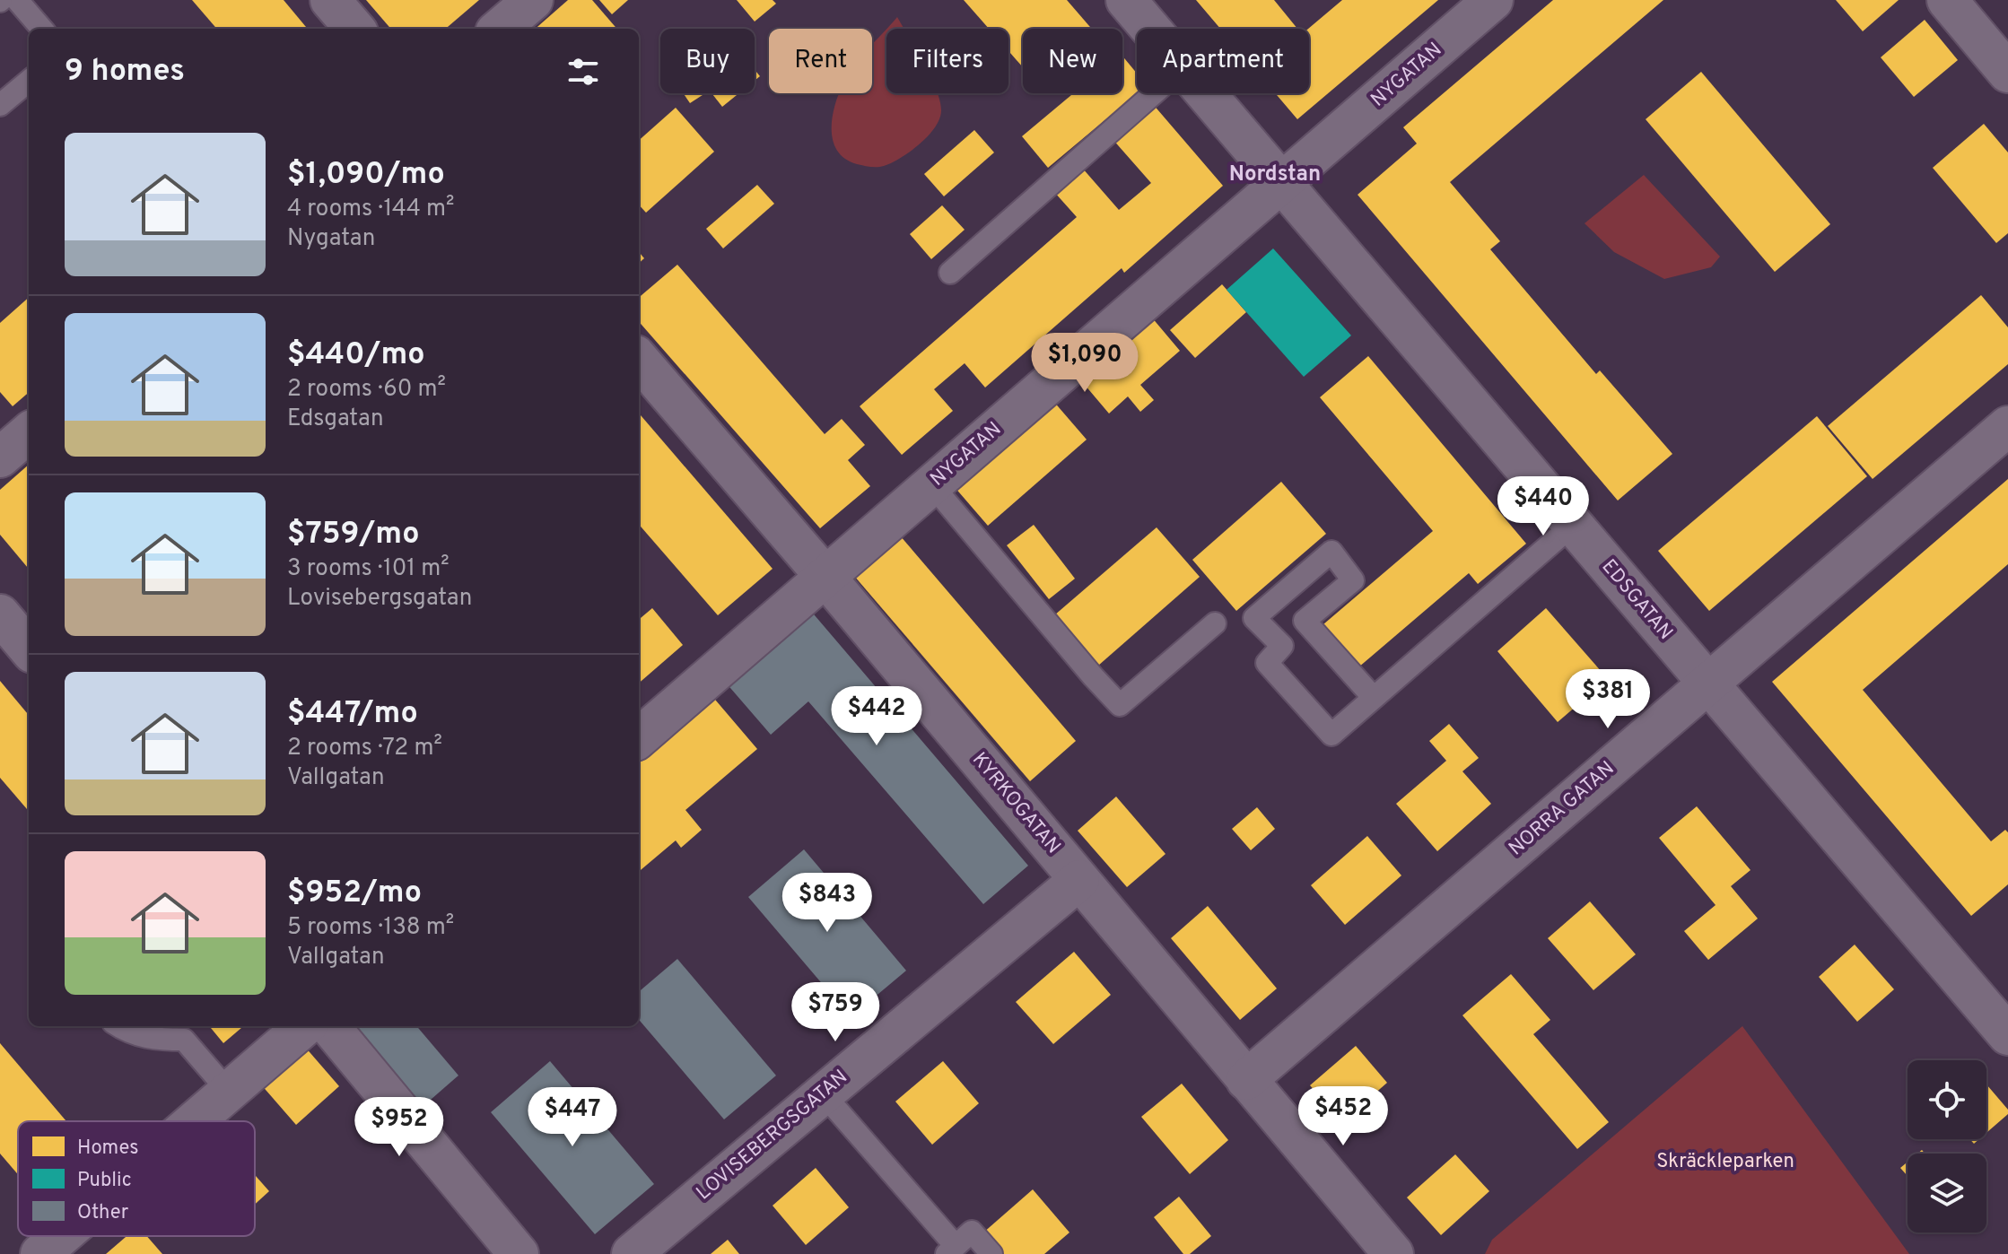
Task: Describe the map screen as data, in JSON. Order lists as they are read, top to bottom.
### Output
{
  "streets": {
    "street": [
      "NYGATAN",
      "EDSGATAN",
      "KYRKOGATAN",
      "NORRA GATAN",
      "LOVISEBERGSGATAN"
    ]
  },
  "crossings": [
    ["NYGATAN", "EDSGATAN"],
    ["NYGATAN", "KYRKOGATAN"],
    ["EDSGATAN", "NORRA GATAN"],
    ["KYRKOGATAN", "NORRA GATAN"],
    ["KYRKOGATAN", "LOVISEBERGSGATAN"]
  ],
  "districts": ["Nordstan"],
  "parks": ["Skräckleparken"],
  "legend": ["Homes", "Public", "Other"],
  "page": {
    "chip": [
      "Buy",
      "Rent",
      "Filters",
      "New",
      "Apartment"
    ],
    "heading": "9 homes",
    "list": [
      {
        "name": "$1,090/mo",
        "note": "4 rooms · 144 m² · Nygatan"
      },
      {
        "name": "$440/mo",
        "note": "2 rooms · 60 m² · Edsgatan"
      },
      {
        "name": "$759/mo",
        "note": "3 rooms · 101 m² · Lovisebergsgatan"
      },
      {
        "name": "$447/mo",
        "note": "2 rooms · 72 m² · Vallgatan"
      },
      {
        "name": "$952/mo",
        "note": "5 rooms · 138 m² · Vallgatan"
      }
    ],
    "price": [
      "$1,090",
      "$440",
      "$381",
      "$442",
      "$843",
      "$759",
      "$452",
      "$447",
      "$952"
    ]
  }
}
